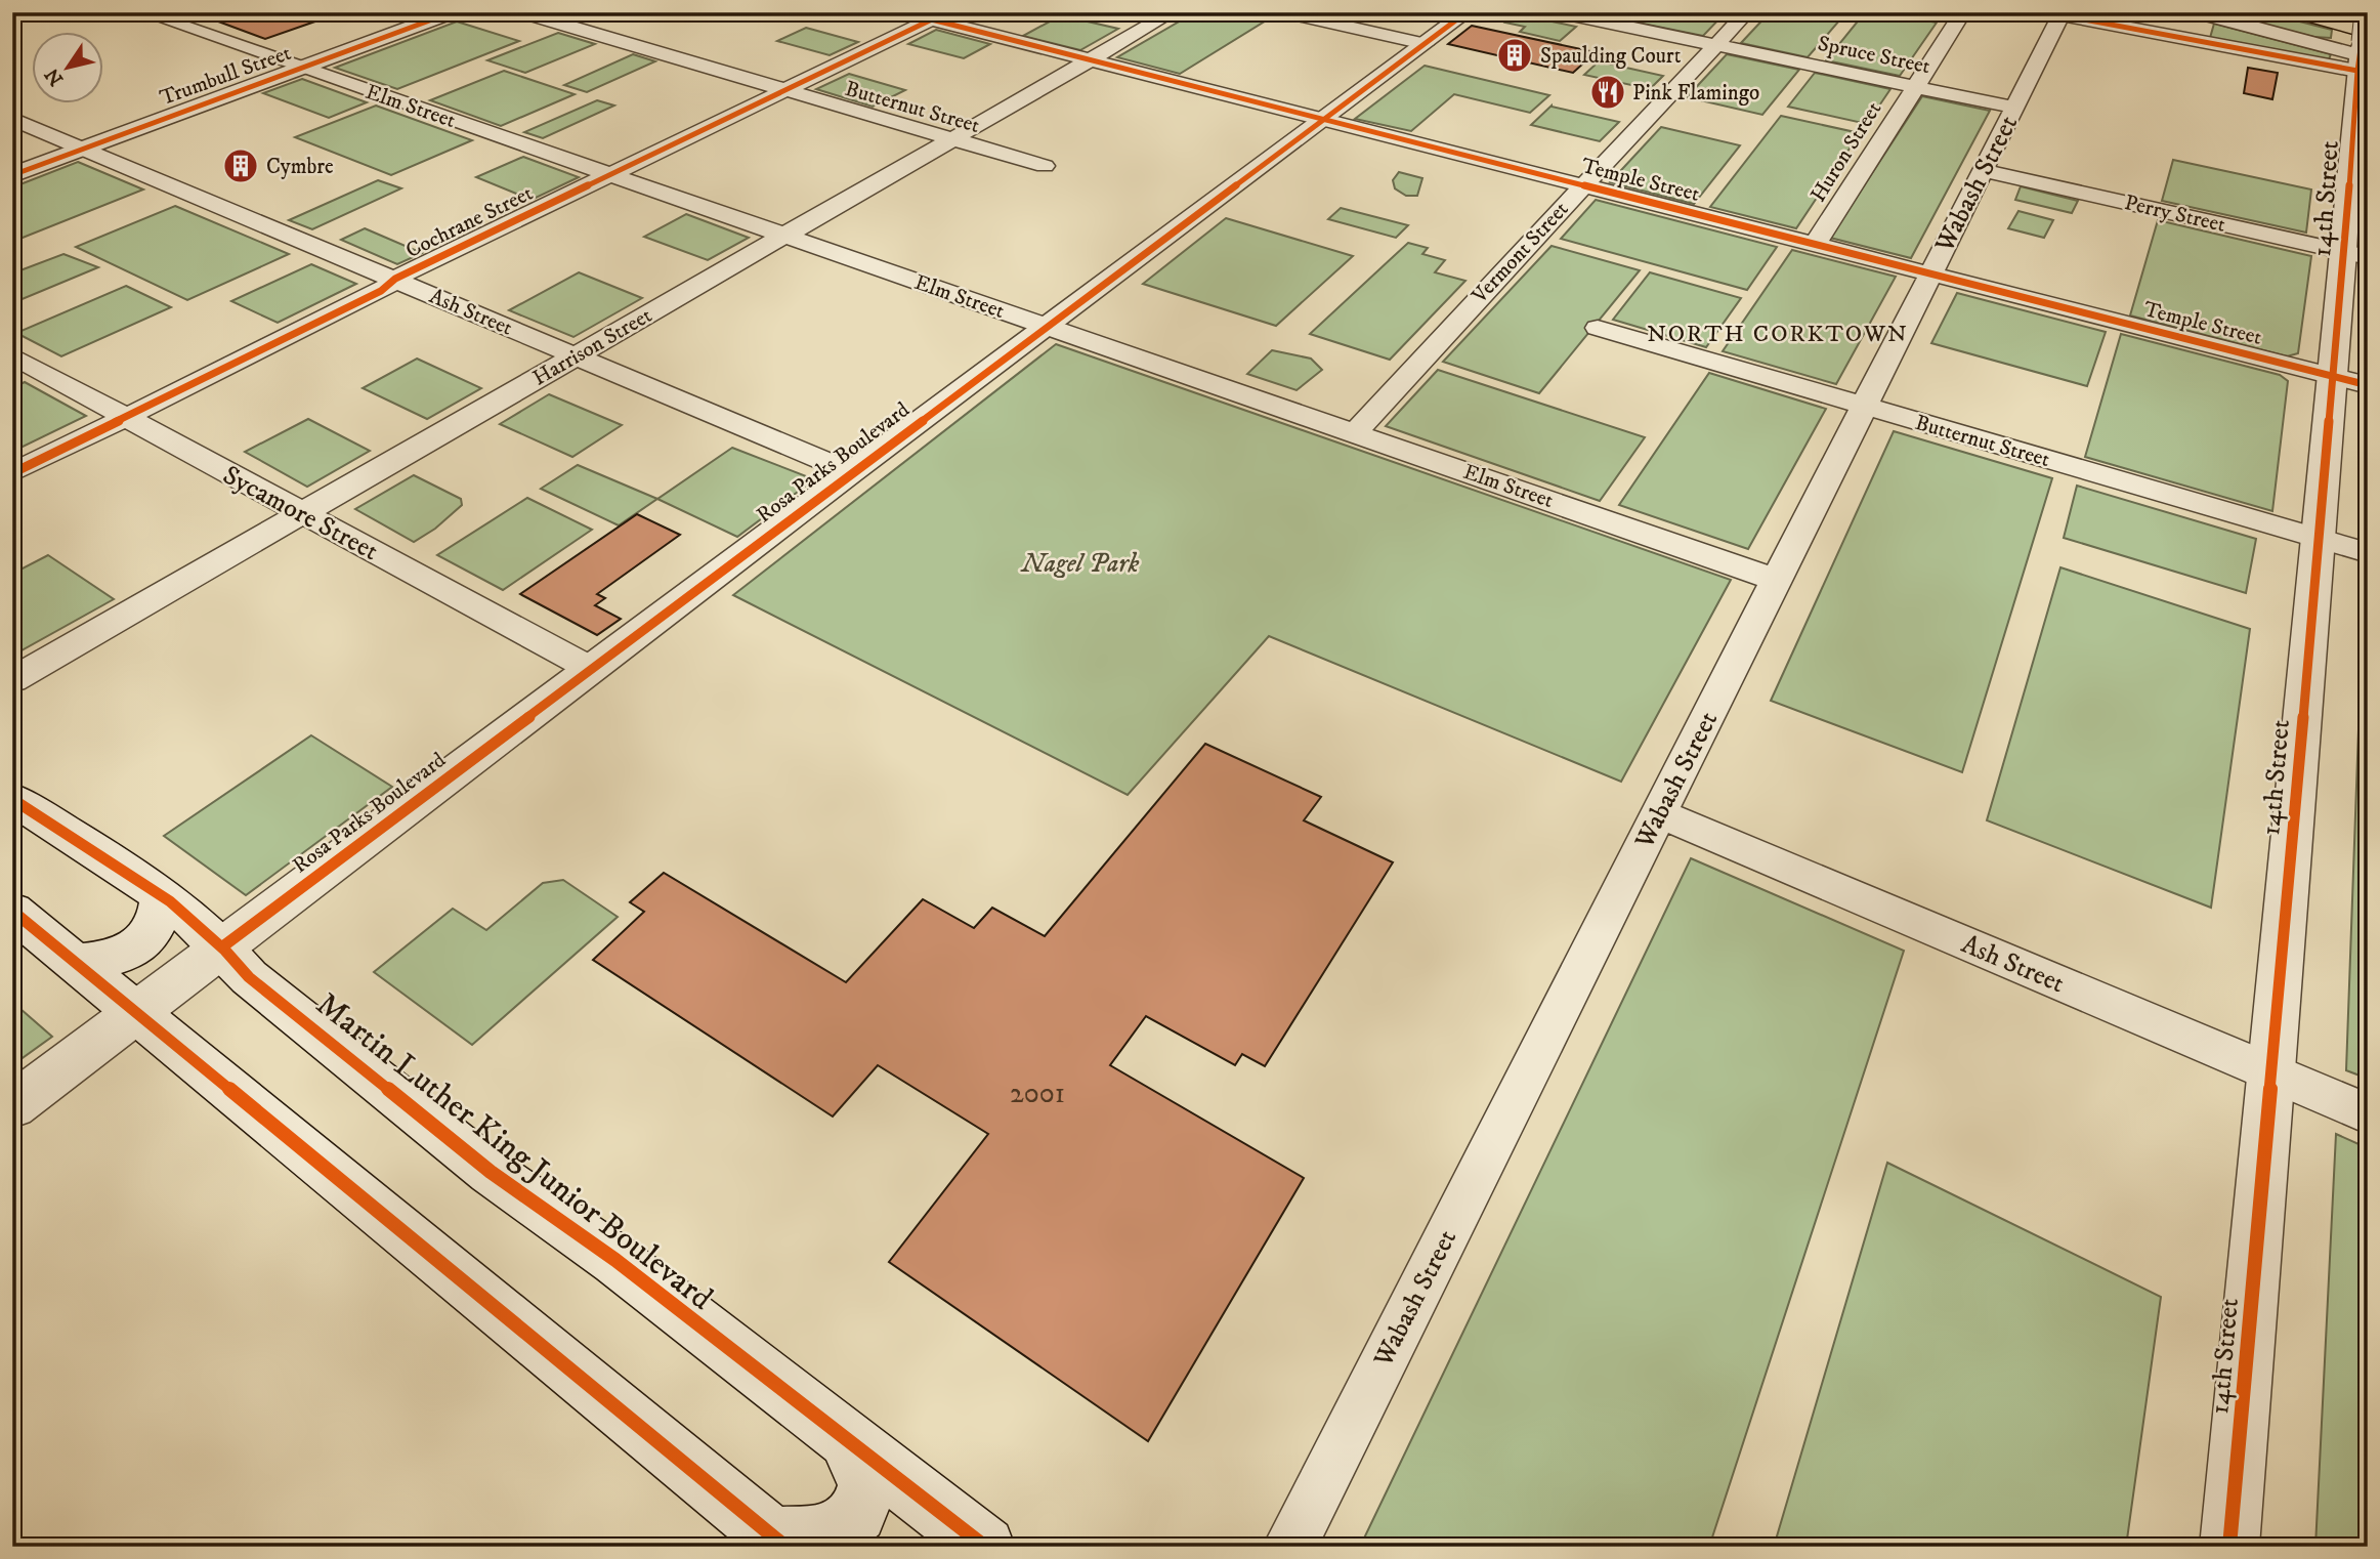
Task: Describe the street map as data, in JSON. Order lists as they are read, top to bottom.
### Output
{
  "streets": {
    "street": [
      "Spruce Street",
      "Trumbull Street",
      "Elm Street",
      "Butternut Street",
      "Huron Street",
      "Temple Street",
      "Wabash Street",
      "14th Street",
      "Perry Street",
      "Cochrane Street",
      "Vermont Street",
      "Ash Street",
      "Harrison Street",
      "Rosa Parks Boulevard",
      "Sycamore Street",
      "Martin Luther King Junior Boulevard"
    ]
  },
  "crossings": [
    ["Spruce Street", "Huron Street"],
    ["Spruce Street", "Wabash Street"],
    ["Spruce Street", "Vermont Street"],
    ["Trumbull Street", "Elm Street"],
    ["Trumbull Street", "Ash Street"],
    ["Elm Street", "Wabash Street"],
    ["Elm Street", "Cochrane Street"],
    ["Elm Street", "Vermont Street"],
    ["Elm Street", "Harrison Street"],
    ["Elm Street", "Rosa Parks Boulevard"],
    ["Butternut Street", "Wabash Street"],
    ["Butternut Street", "14th Street"],
    ["Butternut Street", "Cochrane Street"],
    ["Butternut Street", "Harrison Street"],
    ["Huron Street", "Temple Street"],
    ["Temple Street", "Wabash Street"],
    ["Temple Street", "14th Street"],
    ["Temple Street", "Cochrane Street"],
    ["Temple Street", "Vermont Street"],
    ["Temple Street", "Harrison Street"],
    ["Temple Street", "Rosa Parks Boulevard"],
    ["Wabash Street", "Perry Street"],
    ["Wabash Street", "Ash Street"],
    ["14th Street", "Perry Street"],
    ["14th Street", "Ash Street"],
    ["Cochrane Street", "Ash Street"],
    ["Cochrane Street", "Sycamore Street"],
    ["Ash Street", "Harrison Street"],
    ["Ash Street", "Rosa Parks Boulevard"],
    ["Harrison Street", "Sycamore Street"],
    ["Rosa Parks Boulevard", "Sycamore Street"],
    ["Rosa Parks Boulevard", "Martin Luther King Junior Boulevard"]
  ],
  "districts": ["NORTH CORKTOWN"],
  "parks": ["Nagel Park"],
  "places": {
    "building": ["Spaulding Court", "Cymbre"],
    "restaurant": ["Pink Flamingo"]
  },
  "house_numbers": ["2001"],
  "north": "bottom left"
}
